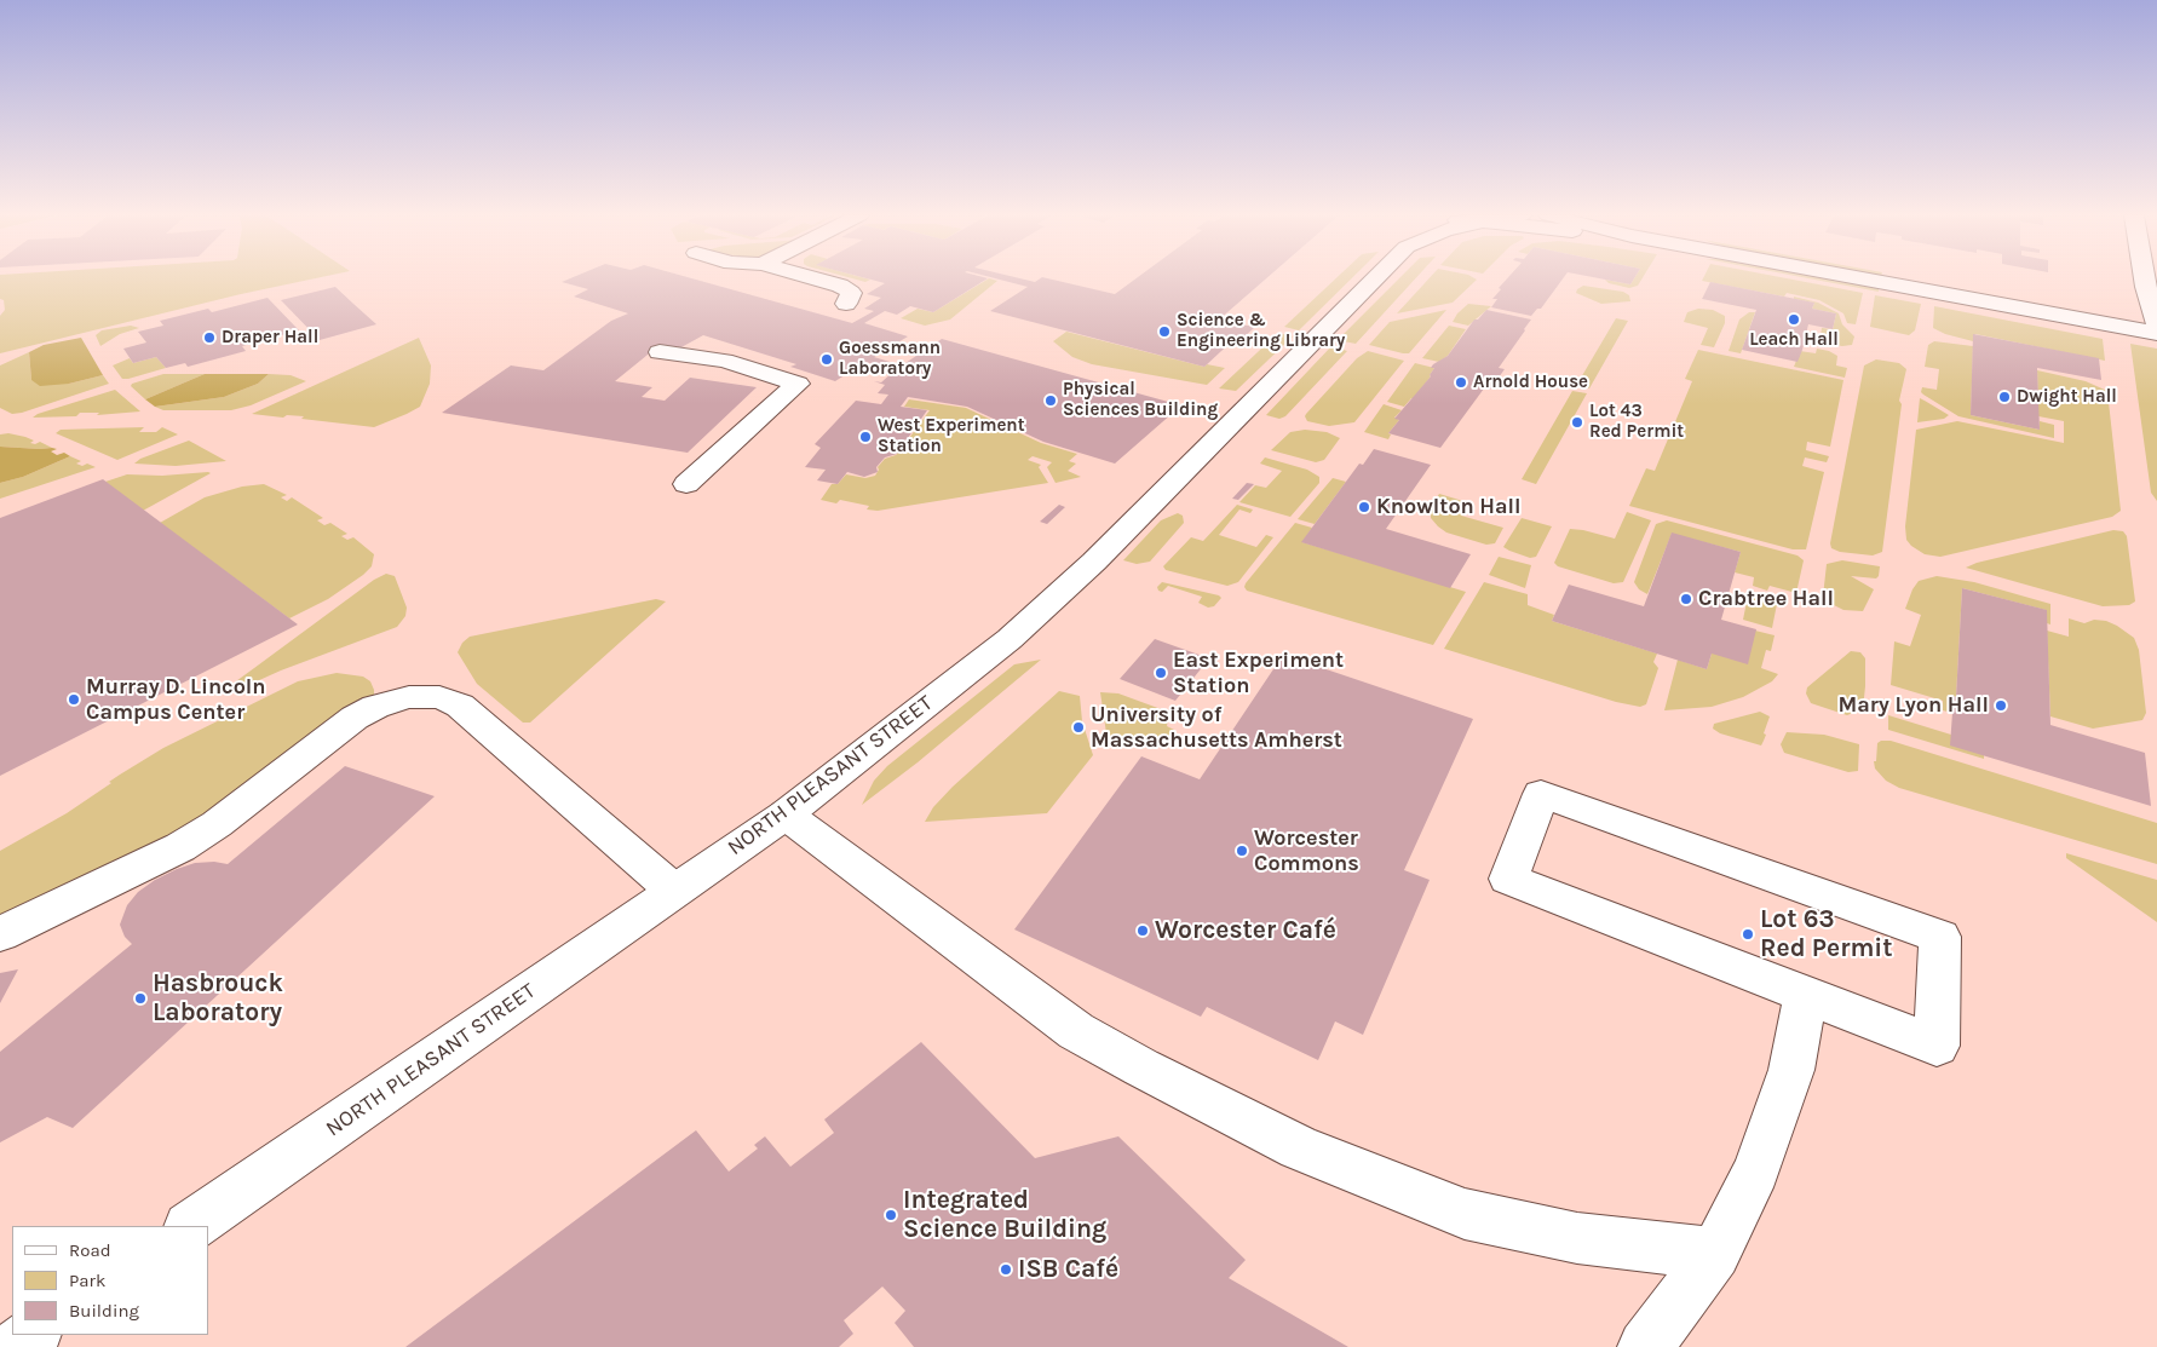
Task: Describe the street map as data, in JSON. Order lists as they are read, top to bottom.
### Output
{
  "streets": {
    "main road": ["NORTH PLEASANT STREET"]
  },
  "places": [
    "Leach Hall",
    "Science & Engineering Library",
    "Draper Hall",
    "Goessmann Laboratory",
    "Arnold House",
    "Dwight Hall",
    "Physical Sciences Building",
    "Lot 43 Red Permit",
    "West Experiment Station",
    "Knowlton Hall",
    "Crabtree Hall",
    "East Experiment Station",
    "Murray D. Lincoln Campus Center",
    "Mary Lyon Hall",
    "University of Massachusetts Amherst",
    "Worcester Commons",
    "Worcester Café",
    "Lot 63 Red Permit",
    "Hasbrouck Laboratory",
    "Integrated Science Building",
    "ISB Café"
  ],
  "legend": ["Road", "Park", "Building"]
}
